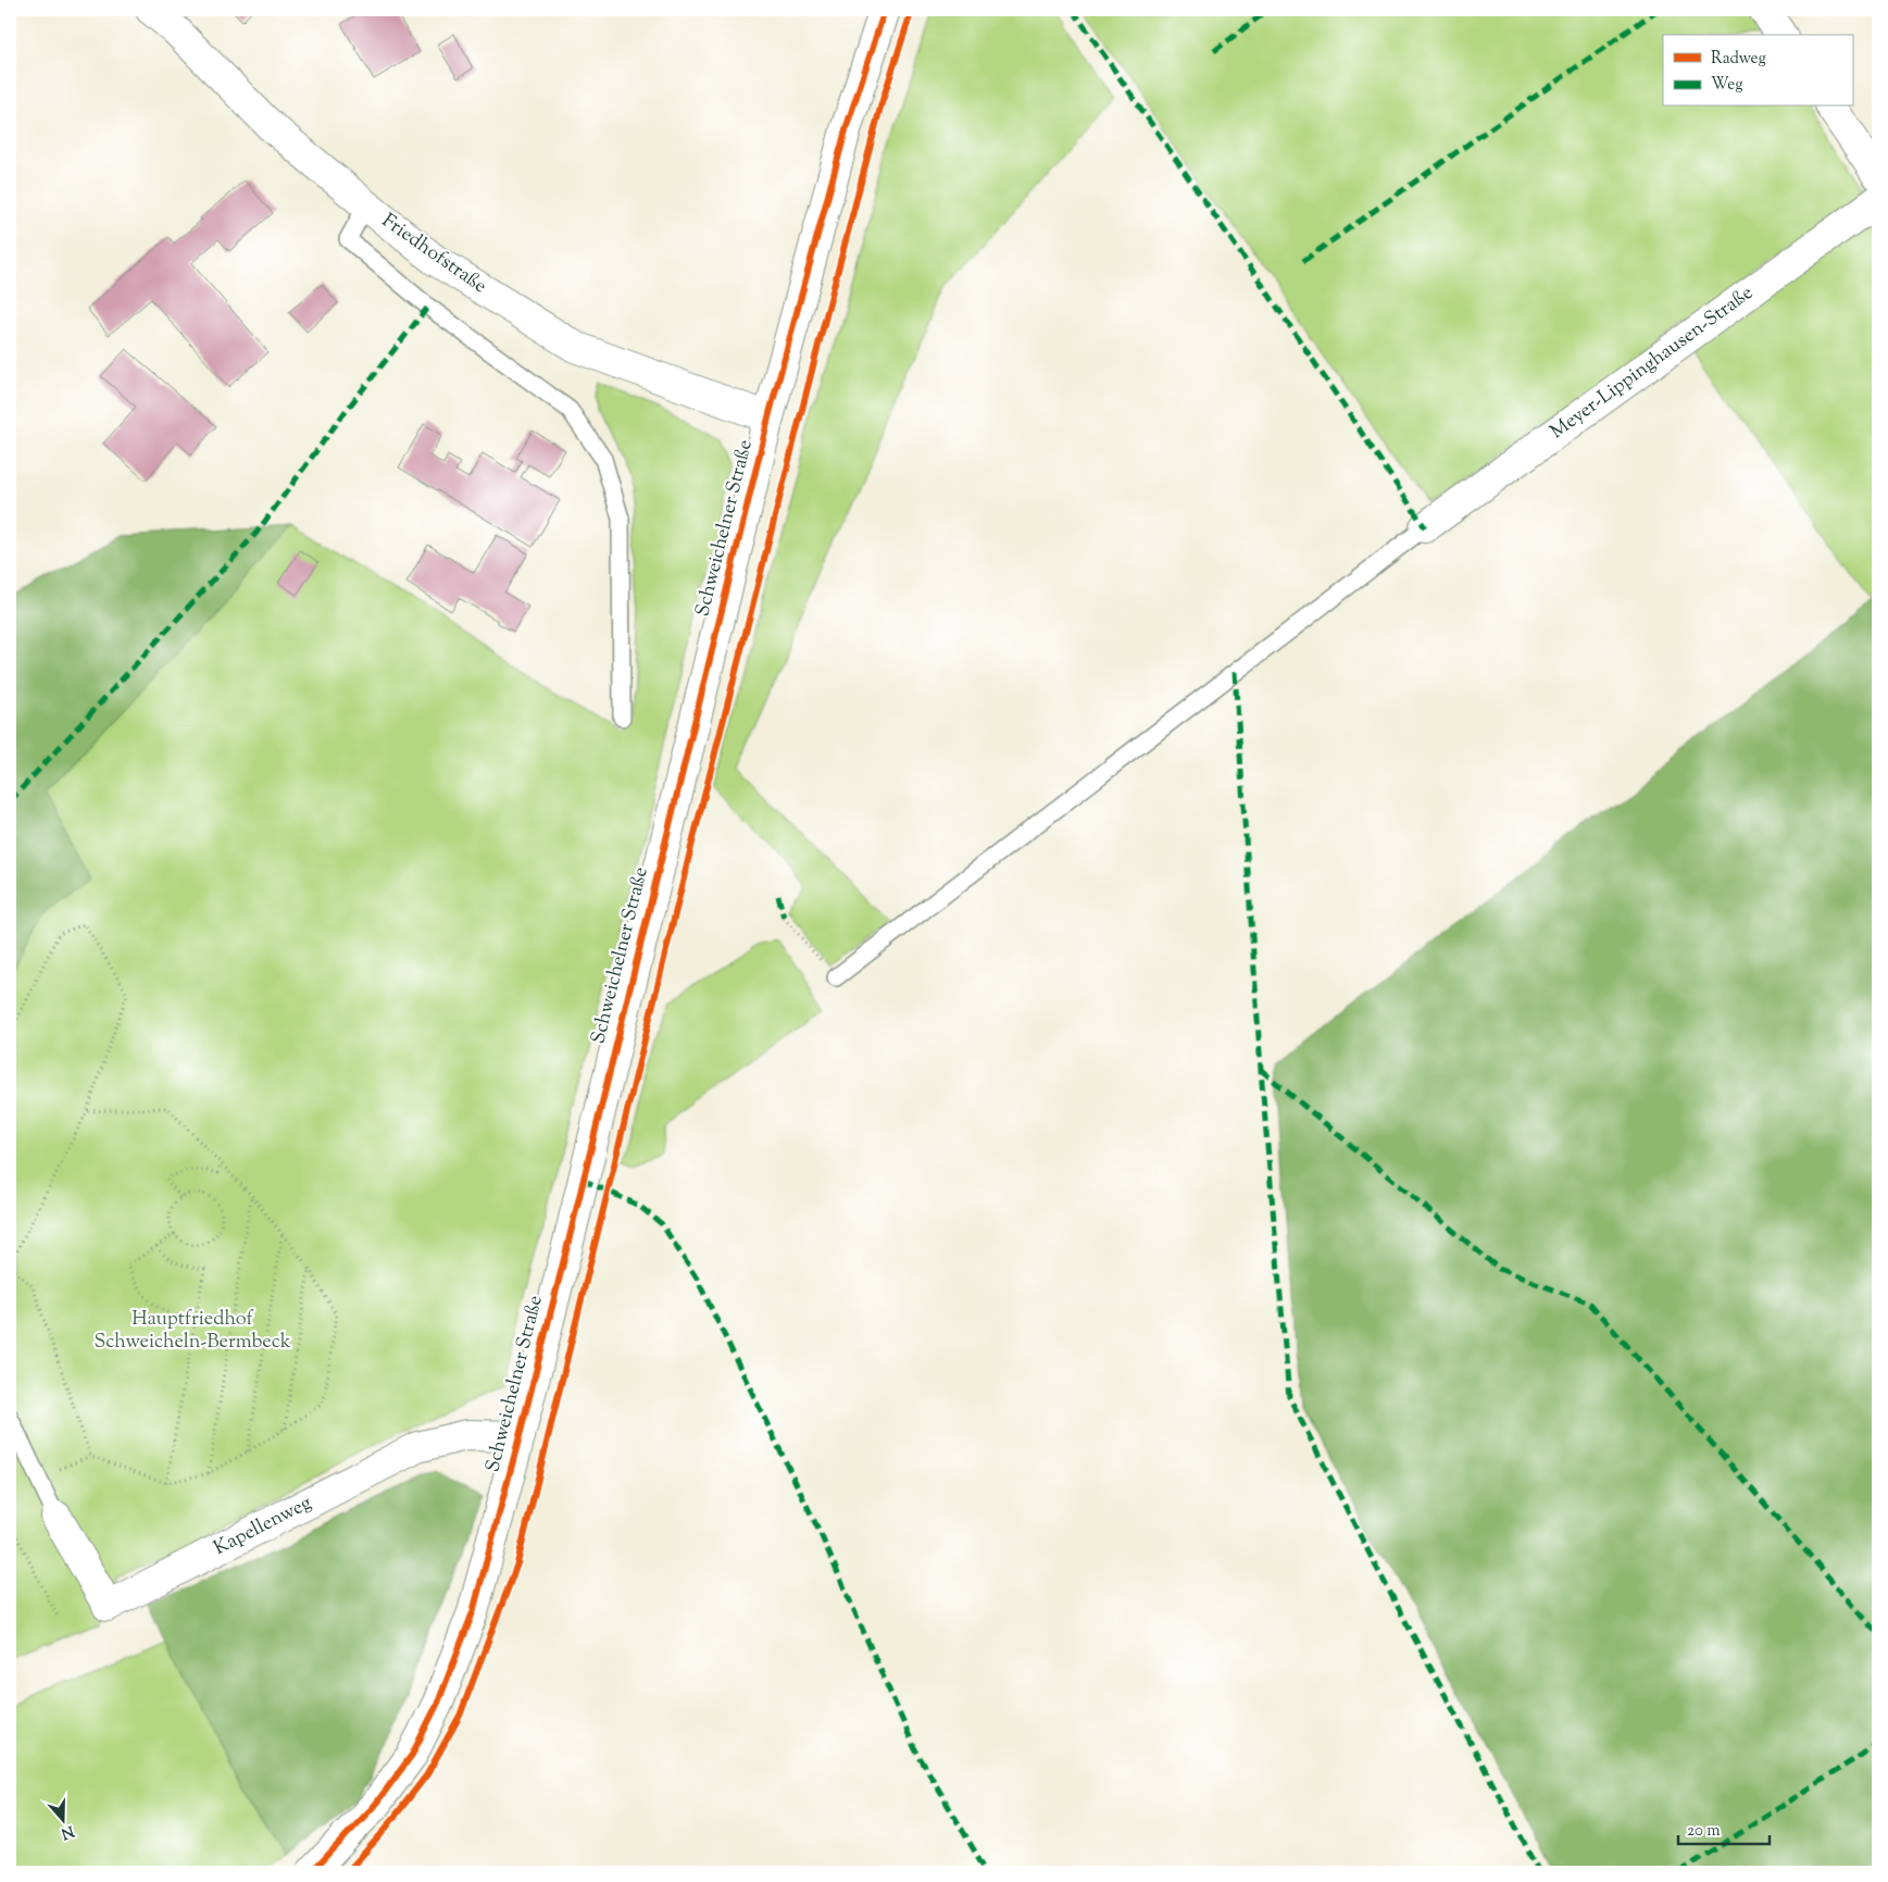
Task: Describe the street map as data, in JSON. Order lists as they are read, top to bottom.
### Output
{
  "streets": {
    "street": [
      "Friedhofstraße",
      "Meyer-Lippinghausen-Straße",
      "Schweichelner Straße",
      "Kapellenweg"
    ]
  },
  "crossings": [
    ["Friedhofstraße", "Schweichelner Straße"],
    ["Schweichelner Straße", "Kapellenweg"]
  ],
  "parks": ["Hauptfriedhof Schweicheln-Bermbeck"],
  "legend": ["Radweg", "Weg"],
  "scale_bar": "20 m",
  "north": "bottom"
}
